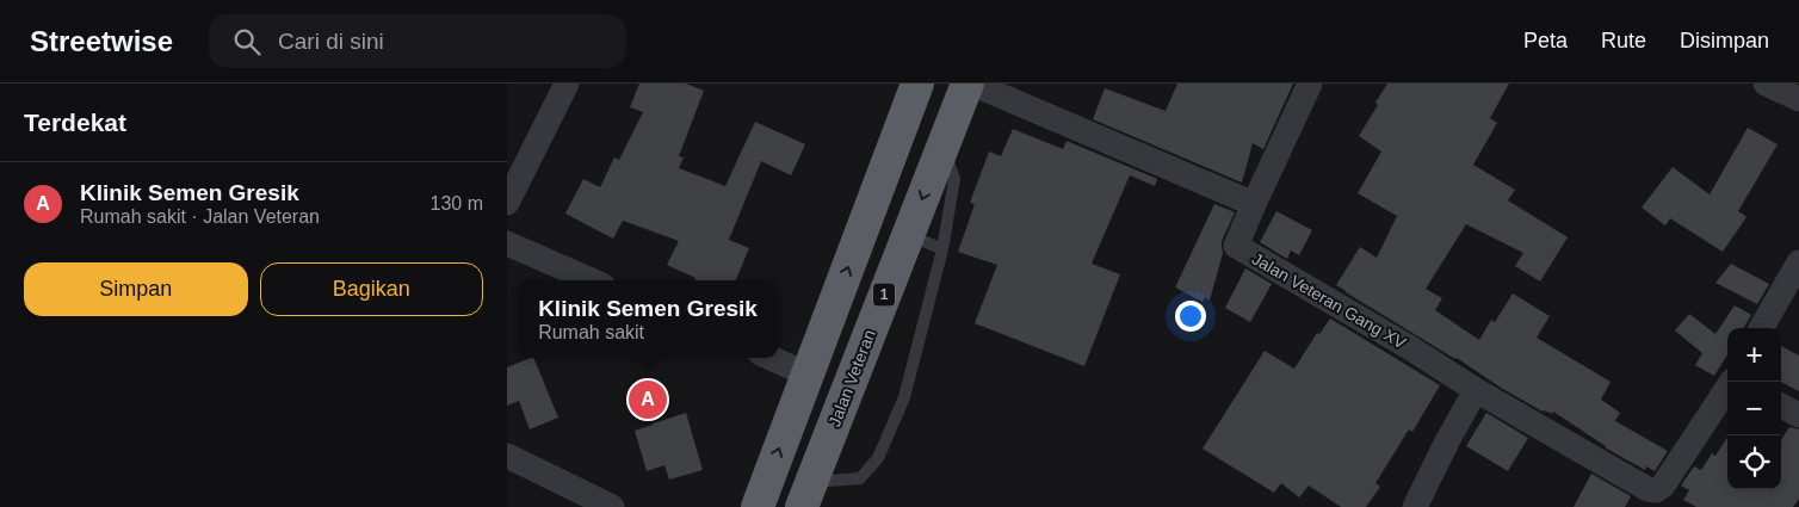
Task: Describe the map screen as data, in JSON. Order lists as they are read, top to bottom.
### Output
{
  "streets": {
    "highway": ["1", "Jalan Veteran"],
    "street": ["Jalan Veteran Gang XV"]
  },
  "page": {
    "header": "Streetwise",
    "search": "Cari di sini",
    "nav": ["Peta", "Rute", "Disimpan"],
    "heading": "Terdekat",
    "list": [
      {
        "mark": "A",
        "name": "Klinik Semen Gresik",
        "note": "Rumah sakit · Jalan Veteran",
        "value": "130 m"
      }
    ],
    "buttons": ["Simpan", "Bagikan"],
    "popup": ["Klinik Semen Gresik", "Rumah sakit"],
    "map_buttons": ["+", "−"],
    "pins": "A"
  }
}
